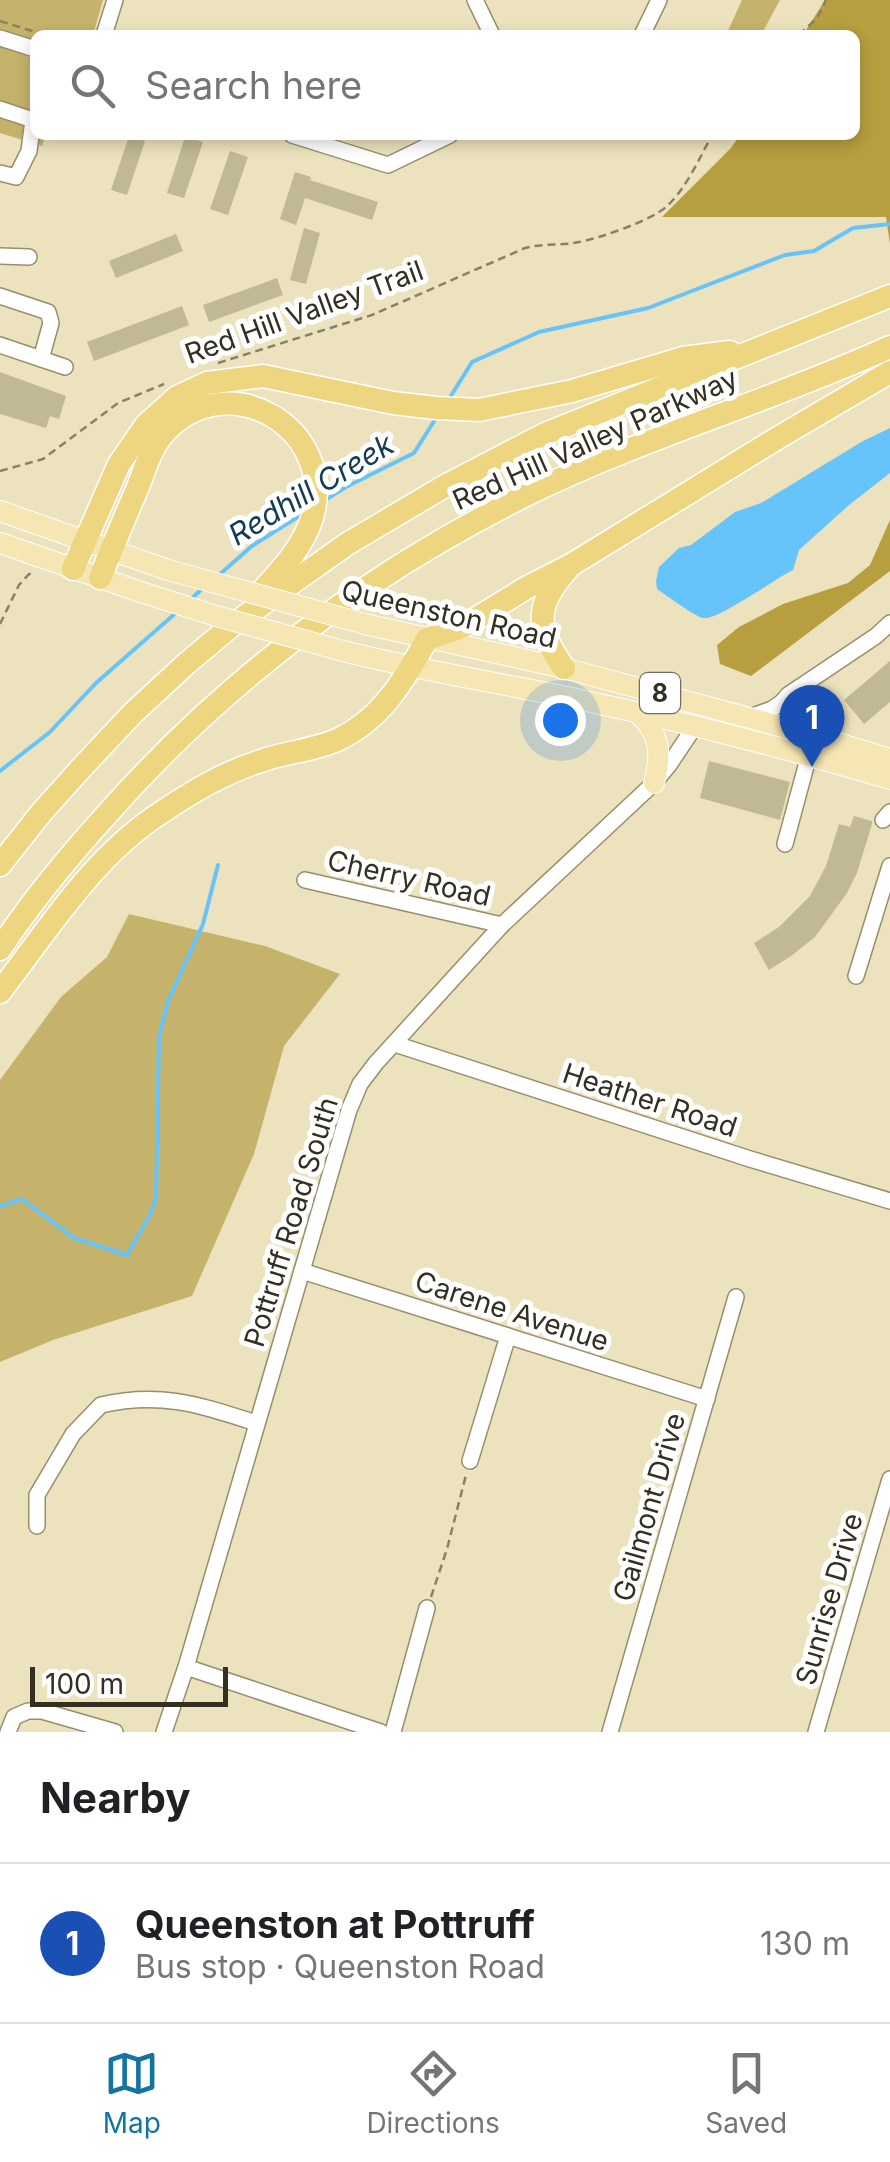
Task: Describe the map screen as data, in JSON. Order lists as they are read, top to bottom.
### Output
{
  "streets": {
    "highway": ["Red Hill Valley Parkway"],
    "main road": ["Queenston Road", "8"],
    "street": [
      "Cherry Road",
      "Heather Road",
      "Pottruff Road South",
      "Carene Avenue",
      "Gailmont Drive",
      "Sunrise Drive"
    ],
    "path": ["Red Hill Valley Trail"]
  },
  "crossings": [
    ["Queenston Road", "Pottruff Road South"],
    ["Cherry Road", "Pottruff Road South"],
    ["Heather Road", "Pottruff Road South"],
    ["Pottruff Road South", "Carene Avenue"],
    ["Carene Avenue", "Gailmont Drive"]
  ],
  "water": ["Redhill Creek"],
  "scale_bar": "100 m",
  "page": {
    "search": "Search here",
    "pins": "1",
    "scale": "100 m",
    "heading": "Nearby",
    "list": [
      {
        "mark": "1",
        "name": "Queenston at Pottruff",
        "note": "Bus stop · Queenston Road",
        "value": "130 m"
      }
    ],
    "nav": ["Map", "Directions", "Saved"]
  }
}
